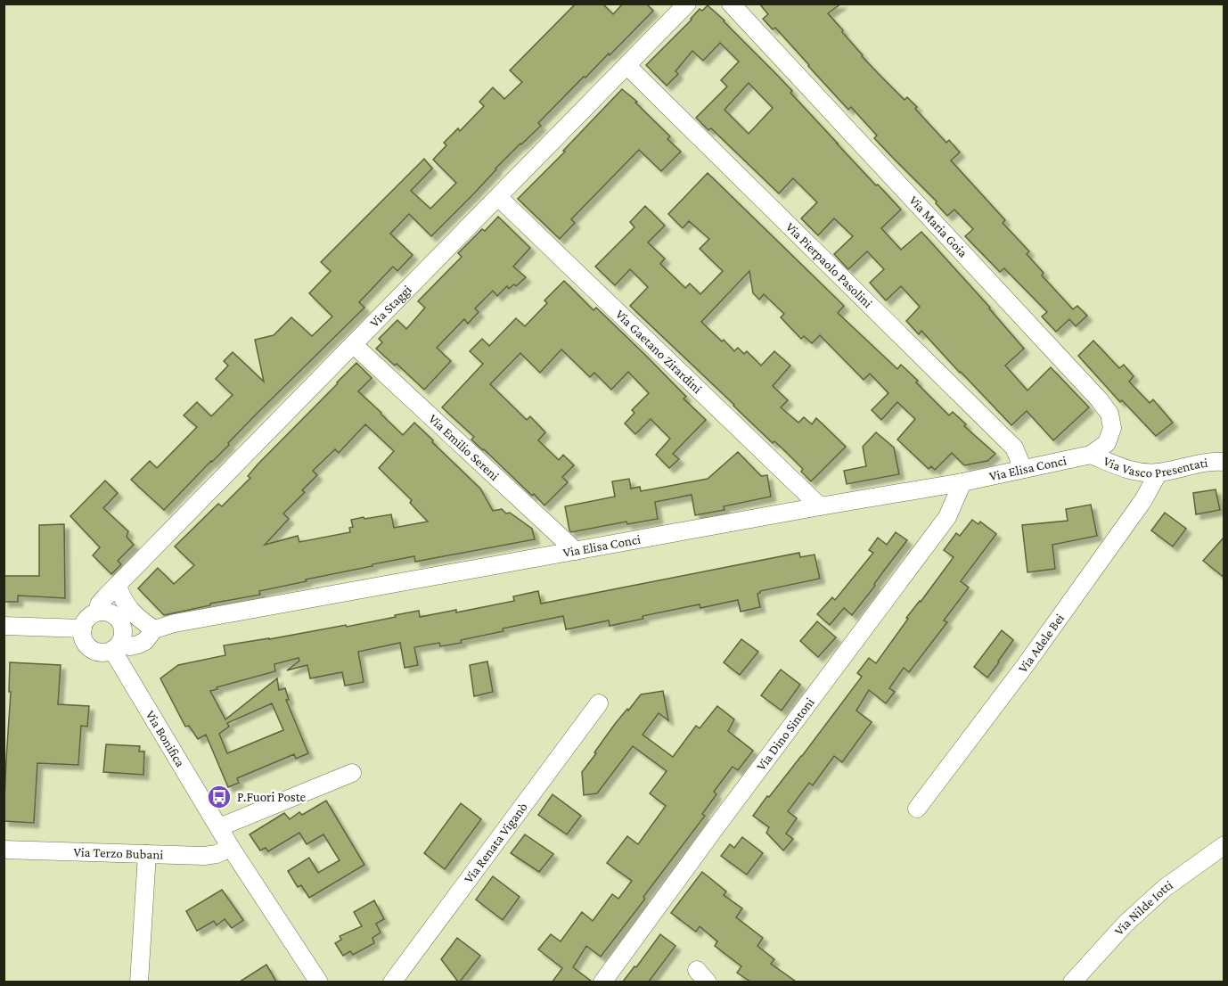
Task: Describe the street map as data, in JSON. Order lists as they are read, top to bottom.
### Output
{
  "streets": {
    "street": [
      "Via Maria Goia",
      "Via Pierpaolo Pasolini",
      "Via Staggi",
      "Via Gaetano Zirardini",
      "Via Emilio Sereni",
      "Via Vasco Presentati",
      "Via Elisa Conci",
      "Via Adele Bei",
      "Via Dino Sintoni",
      "Via Bonifica",
      "Via Renata Viganò",
      "Via Terzo Bubani",
      "Via Nilde Iotti"
    ]
  },
  "crossings": [
    ["Via Maria Goia", "Via Vasco Presentati"],
    ["Via Maria Goia", "Via Elisa Conci"],
    ["Via Pierpaolo Pasolini", "Via Staggi"],
    ["Via Pierpaolo Pasolini", "Via Elisa Conci"],
    ["Via Staggi", "Via Gaetano Zirardini"],
    ["Via Staggi", "Via Emilio Sereni"],
    ["Via Staggi", "Via Elisa Conci"],
    ["Via Staggi", "Via Bonifica"],
    ["Via Gaetano Zirardini", "Via Elisa Conci"],
    ["Via Emilio Sereni", "Via Elisa Conci"],
    ["Via Vasco Presentati", "Via Elisa Conci"],
    ["Via Vasco Presentati", "Via Adele Bei"],
    ["Via Elisa Conci", "Via Dino Sintoni"],
    ["Via Elisa Conci", "Via Bonifica"],
    ["Via Bonifica", "Via Terzo Bubani"]
  ],
  "places": {
    "bus stop": ["P.Fuori Poste"]
  }
}
